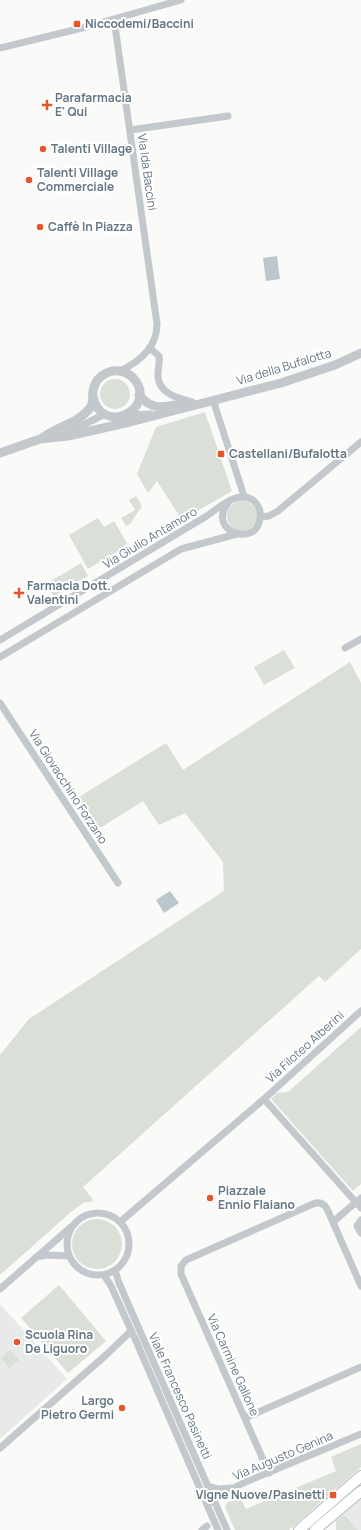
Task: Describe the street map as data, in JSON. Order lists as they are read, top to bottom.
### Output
{
  "streets": {
    "street": [
      "Via Ida Baccini",
      "Via della Bufalotta",
      "Via Giulio Antamoro",
      "Via Giovacchino Forzano",
      "Via Filoteo Alberini",
      "Via Carmine Gallone",
      "Viale Francesco Pasinetti",
      "Via Augusto Genina"
    ]
  },
  "crossings": [
    ["Via Carmine Gallone", "Via Augusto Genina"],
    ["Viale Francesco Pasinetti", "Via Augusto Genina"]
  ],
  "places": {
    "transit": ["Niccodemi/Baccini", "Castellani/Bufalotta", "Vigne Nuove/Pasinetti"],
    "health": ["Parafarmacia E' Qui", "Farmacia Dott. Valentini"],
    "other": [
      "Talenti Village",
      "Talenti Village Commerciale",
      "Caffè In Piazza",
      "Piazzale Ennio Flaiano",
      "Scuola Rina De Liguoro",
      "Largo Pietro Germi"
    ]
  }
}
